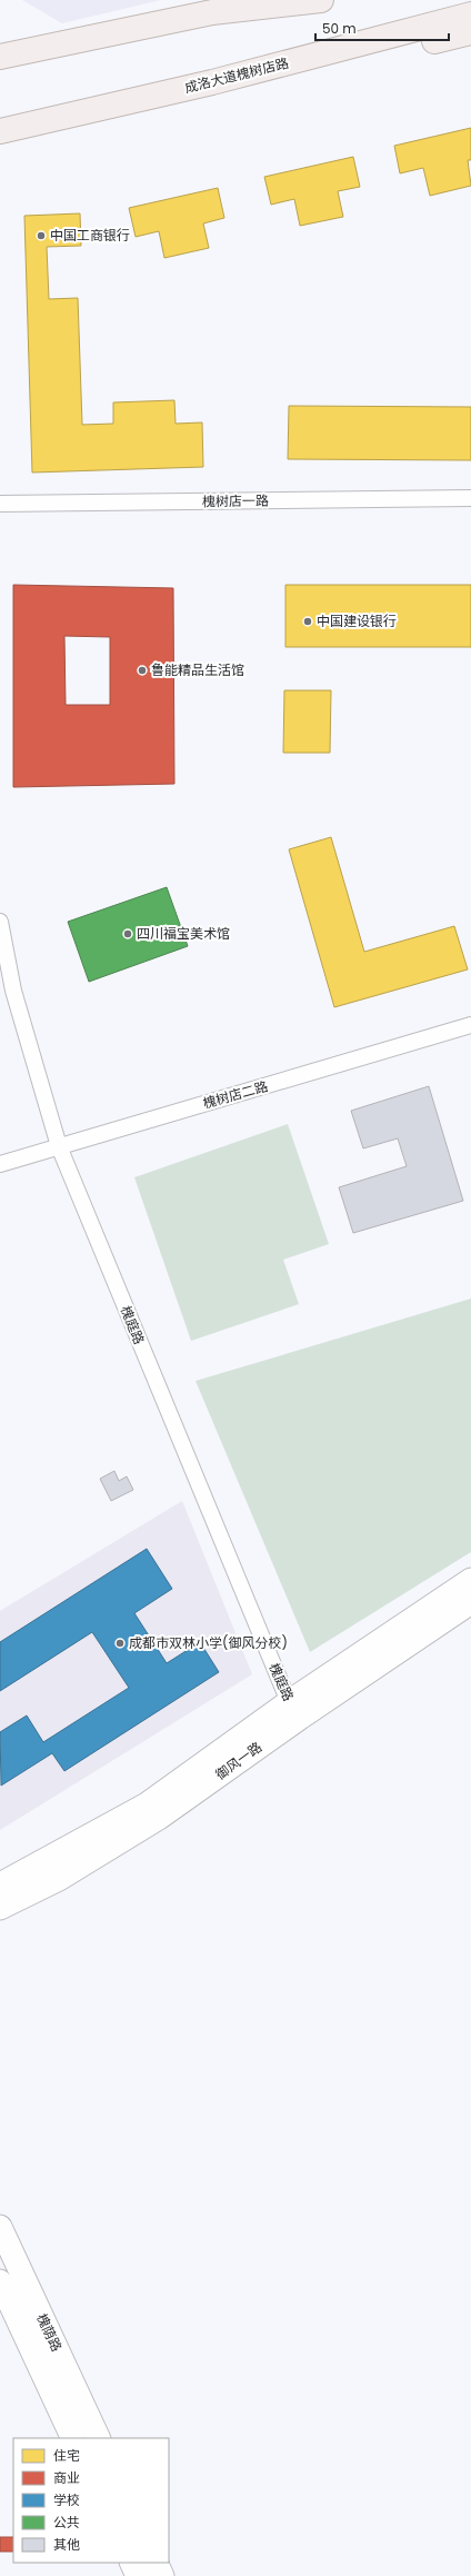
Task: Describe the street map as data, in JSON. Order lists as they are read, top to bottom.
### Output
{
  "streets": {
    "main road": ["成洛大道槐树店路", "御风一路", "槐荫路"],
    "street": ["槐树店一路", "槐树店二路", "槐庭路"]
  },
  "crossings": [
    ["槐树店二路", "槐庭路"],
    ["槐庭路", "御风一路"]
  ],
  "places": [
    "中国工商银行",
    "中国建设银行",
    "鲁能精品生活馆",
    "四川福宝美术馆",
    "成都市双林小学(御风分校)"
  ],
  "legend": [
    "住宅",
    "商业",
    "学校",
    "公共",
    "其他"
  ],
  "scale_bar": "50 m"
}
